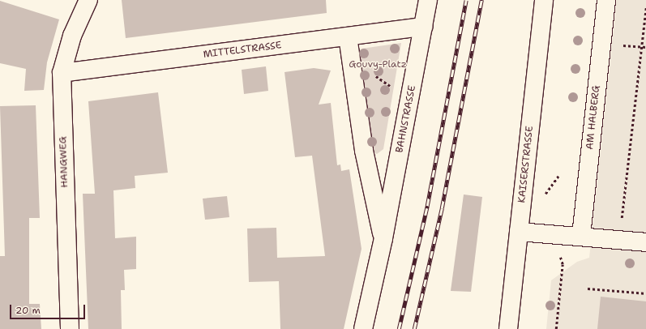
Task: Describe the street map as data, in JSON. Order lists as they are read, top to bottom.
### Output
{
  "streets": {
    "street": [
      "MITTELSTRASSE",
      "AM HALBERG",
      "BAHNSTRASSE",
      "HANGWEG",
      "KAISERSTRASSE"
    ]
  },
  "crossings": [
    ["MITTELSTRASSE", "BAHNSTRASSE"],
    ["MITTELSTRASSE", "HANGWEG"]
  ],
  "parks": ["Gouvy-Platz"],
  "scale_bar": "20 m"
}
